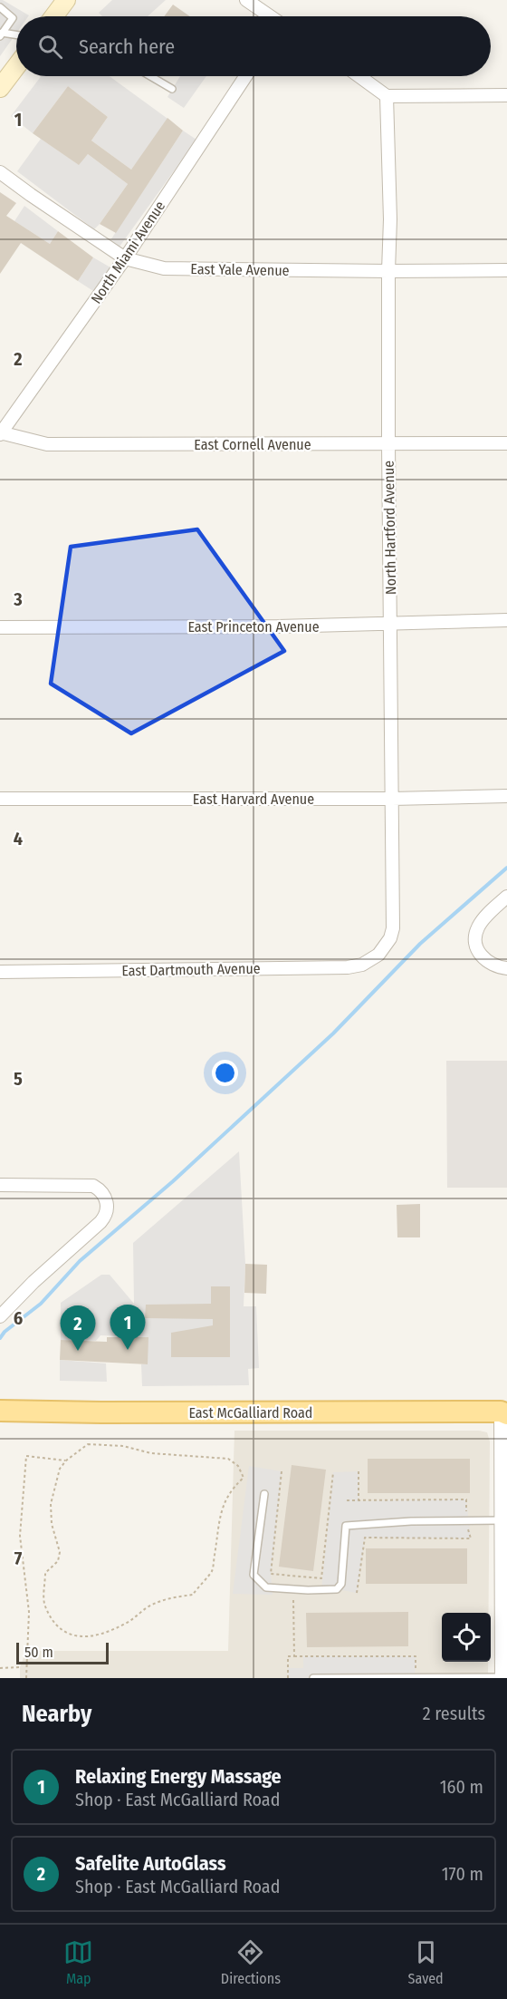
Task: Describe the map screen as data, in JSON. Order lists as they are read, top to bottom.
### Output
{
  "streets": {
    "main road": ["East McGalliard Road"],
    "street": [
      "North Miami Avenue",
      "East Yale Avenue",
      "East Cornell Avenue",
      "North Hartford Avenue",
      "East Princeton Avenue",
      "East Harvard Avenue",
      "East Dartmouth Avenue"
    ]
  },
  "crossings": [
    ["North Miami Avenue", "East Yale Avenue"],
    ["North Miami Avenue", "East Cornell Avenue"],
    ["East Yale Avenue", "North Hartford Avenue"],
    ["East Cornell Avenue", "North Hartford Avenue"],
    ["North Hartford Avenue", "East Princeton Avenue"],
    ["North Hartford Avenue", "East Harvard Avenue"],
    ["North Hartford Avenue", "East Dartmouth Avenue"]
  ],
  "scale_bar": "50 m",
  "page": {
    "search": "Search here",
    "pins": ["1", "2"],
    "scale": "50 m",
    "heading": ["Nearby", "2 results"],
    "list": [
      {
        "mark": "1",
        "name": "Relaxing Energy Massage",
        "note": "Shop · East McGalliard Road",
        "value": "160 m"
      },
      {
        "mark": "2",
        "name": "Safelite AutoGlass",
        "note": "Shop · East McGalliard Road",
        "value": "170 m"
      }
    ],
    "nav": ["Map", "Directions", "Saved"]
  },
  "grid": {
    "rows": [
      "1",
      "2",
      "3",
      "4",
      "5",
      "6",
      "7"
    ]
  }
}
